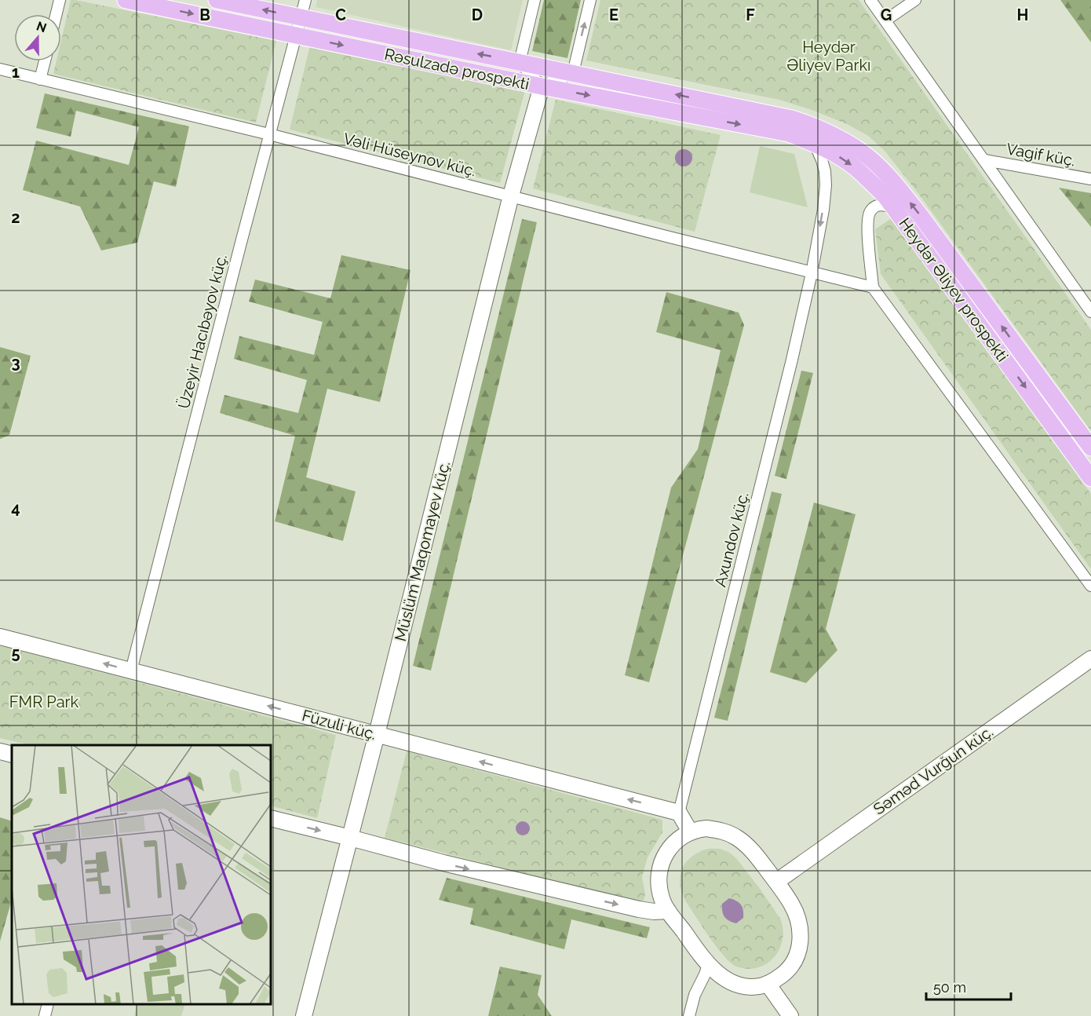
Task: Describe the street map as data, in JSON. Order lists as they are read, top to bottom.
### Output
{
  "streets": {
    "main road": ["Rəsulzadə prospekti", "Heydər Əliyev prospekti"],
    "street": [
      "Vəli Hüseynov küç.",
      "Vagif küç.",
      "Üzeyir Hacıbəyov küç.",
      "Axundov küç.",
      "Müslüm Maqomayev küç.",
      "Füzuli küç.",
      "Səməd Vurğun küç."
    ]
  },
  "crossings": [
    ["Rəsulzadə prospekti", "Heydər Əliyev prospekti"],
    ["Rəsulzadə prospekti", "Üzeyir Hacıbəyov küç."],
    ["Rəsulzadə prospekti", "Müslüm Maqomayev küç."],
    ["Vəli Hüseynov küç.", "Üzeyir Hacıbəyov küç."],
    ["Vəli Hüseynov küç.", "Axundov küç."],
    ["Vəli Hüseynov küç.", "Müslüm Maqomayev küç."],
    ["Heydər Əliyev prospekti", "Axundov küç."],
    ["Üzeyir Hacıbəyov küç.", "Füzuli küç."],
    ["Axundov küç.", "Füzuli küç."],
    ["Müslüm Maqomayev küç.", "Füzuli küç."]
  ],
  "parks": ["Heydər Əliyev Parkı", "FMR Park"],
  "scale_bar": "50 m",
  "north": "top",
  "grid": {
    "columns": [
      "B",
      "C",
      "D",
      "E",
      "F",
      "G",
      "H"
    ],
    "rows": [
      "1",
      "2",
      "3",
      "4",
      "5"
    ]
  }
}
